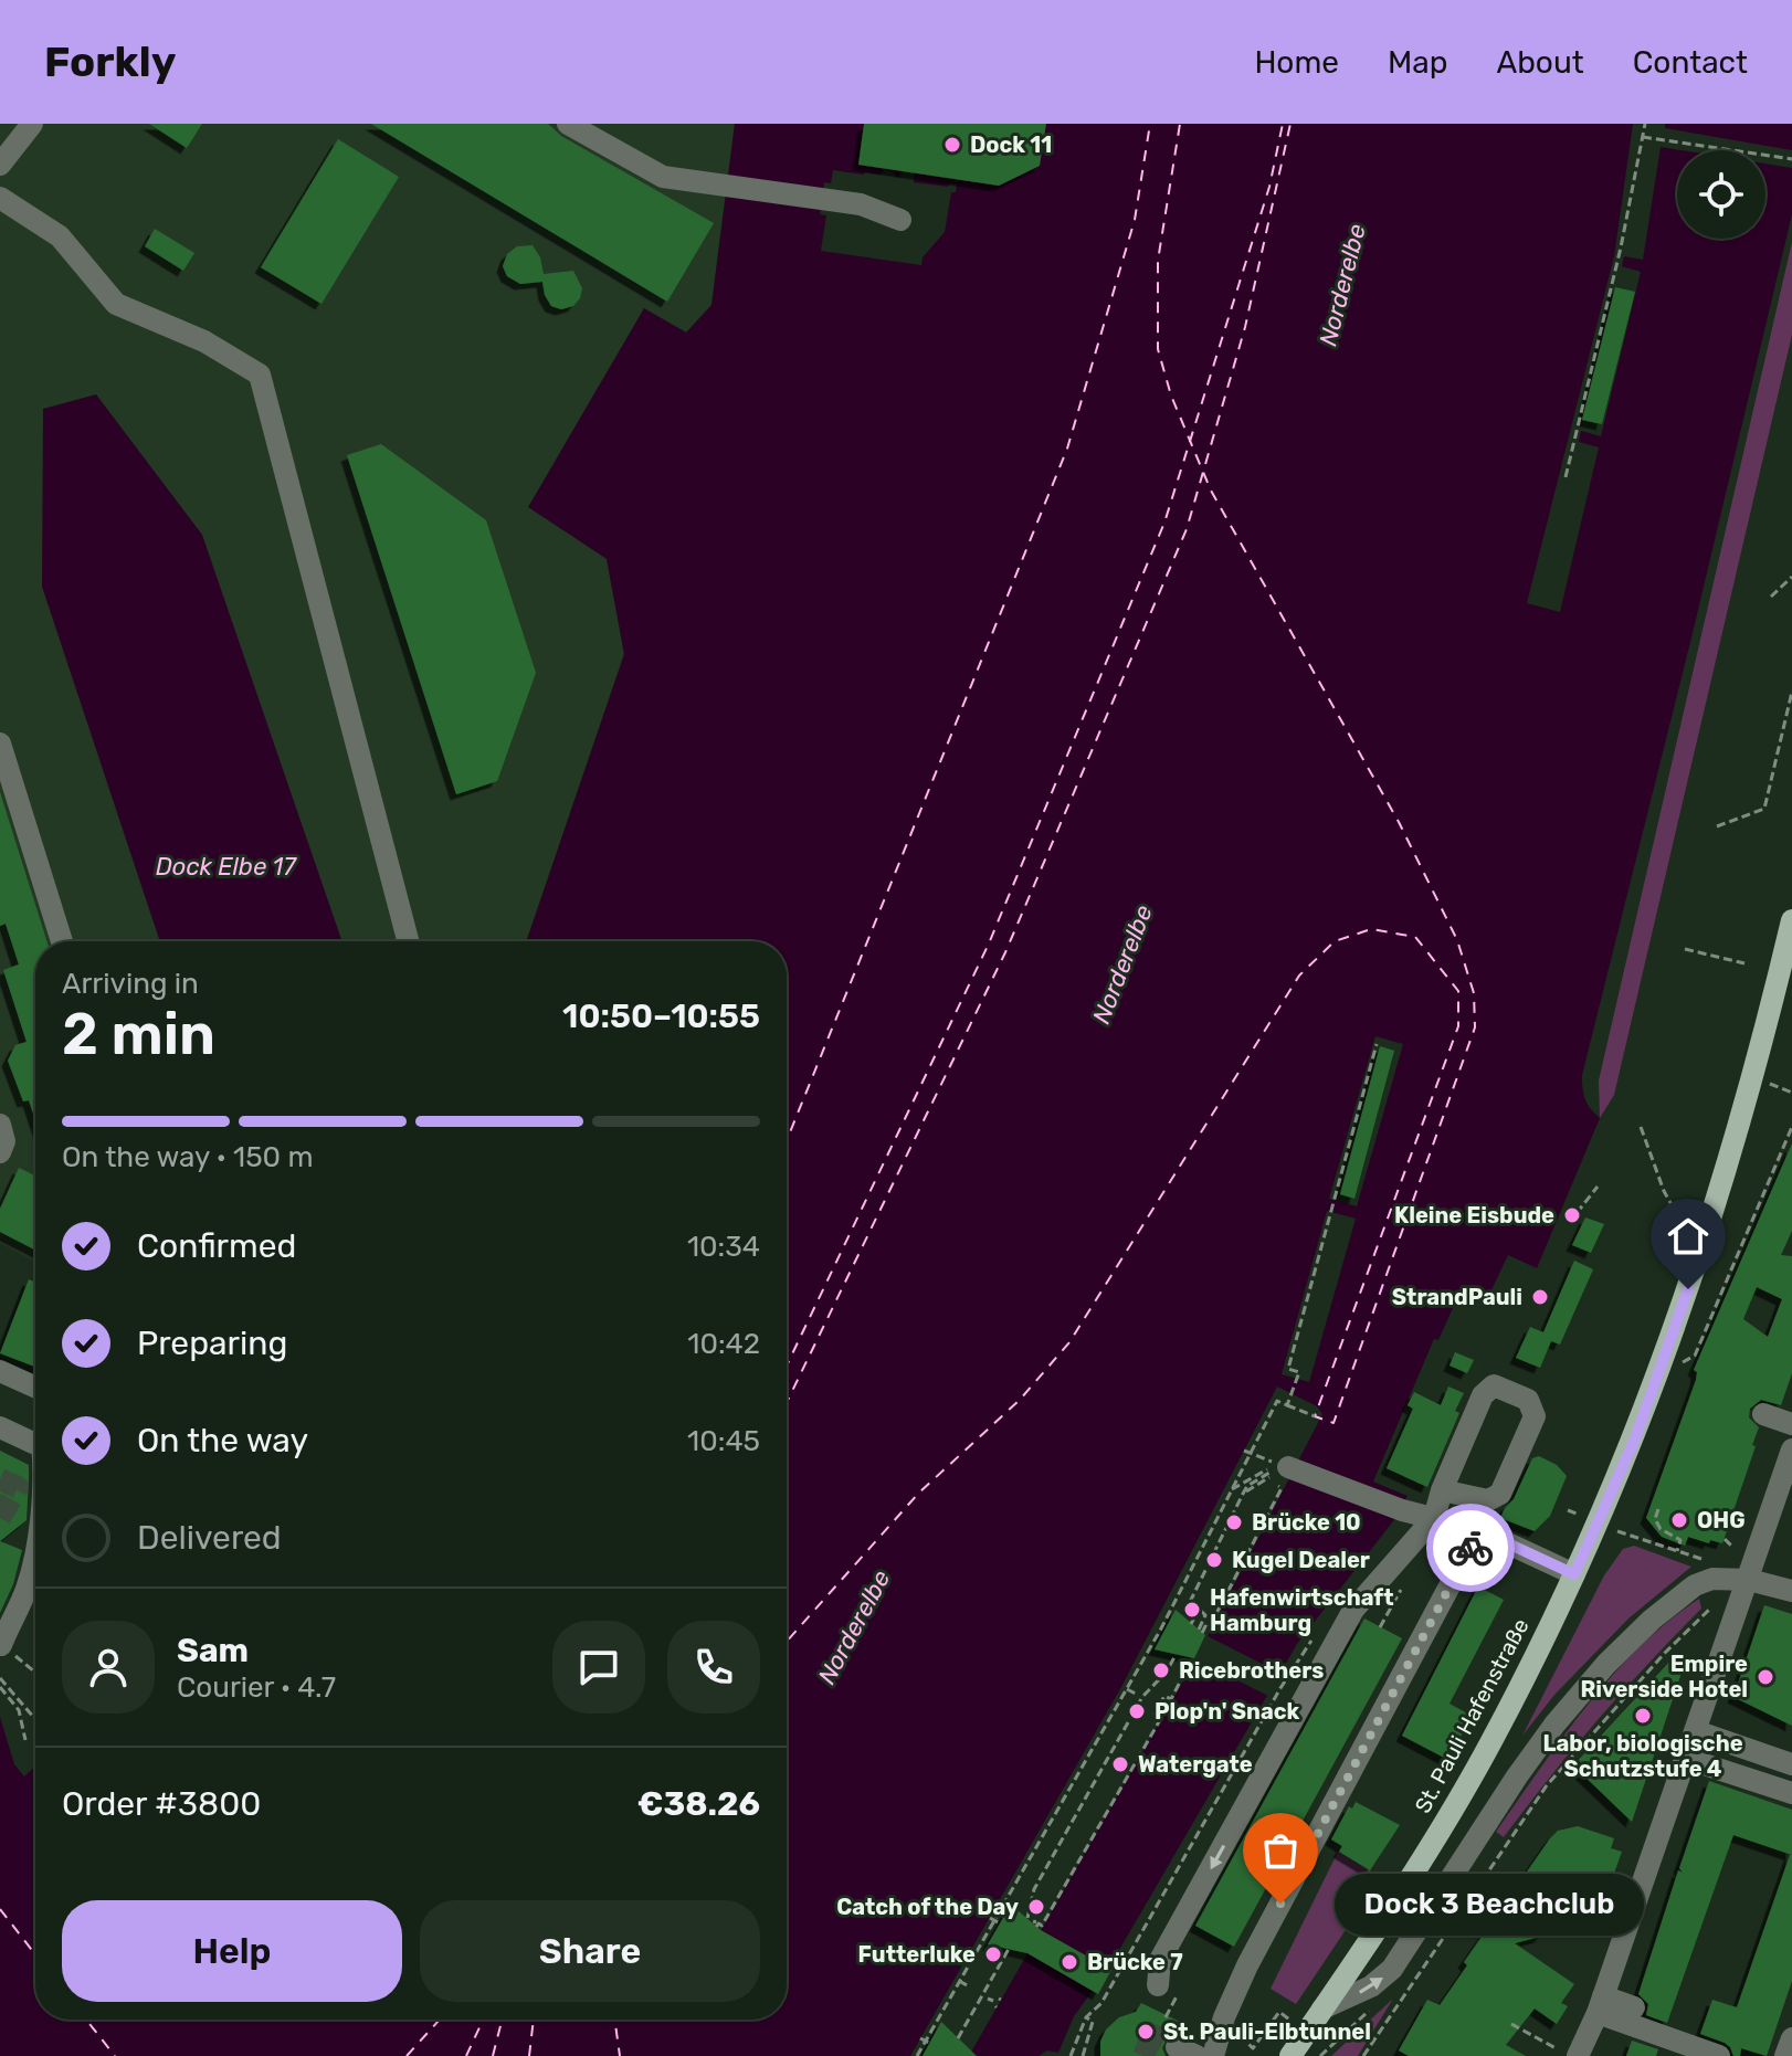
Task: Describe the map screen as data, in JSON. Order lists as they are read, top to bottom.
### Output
{
  "streets": {
    "main road": ["St. Pauli Hafenstraße"]
  },
  "water": ["Norderelbe", "Dock Elbe 17"],
  "places": [
    "Dock 11",
    "Kleine Eisbude",
    "StrandPauli",
    "OHG",
    "Brücke 10",
    "Kugel Dealer",
    "Hafenwirtschaft Hamburg",
    "Ricebrothers",
    "Empire Riverside Hotel",
    "Plop'n' Snack",
    "Labor, biologische Schutzstufe 4",
    "Watergate",
    "Dock 3 Beachclub",
    "Catch of the Day",
    "Futterluke",
    "Brücke 7",
    "St. Pauli-Elbtunnel"
  ],
  "page": {
    "header": "Forkly",
    "nav": [
      "Home",
      "Map",
      "About",
      "Contact"
    ],
    "heading": ["2 min", "Arriving in", "10:50–10:55"],
    "panel": [
      "Sam",
      "Courier · 4.7",
      "Order #3800",
      "€38.26"
    ],
    "bar": "On the way · 150 m",
    "list": [
      ["Confirmed", "10:34"],
      ["Preparing", "10:42"],
      ["On the way", "10:45"],
      "Delivered"
    ],
    "bubble": "Dock 3 Beachclub",
    "buttons": ["Help", "Share"]
  }
}
